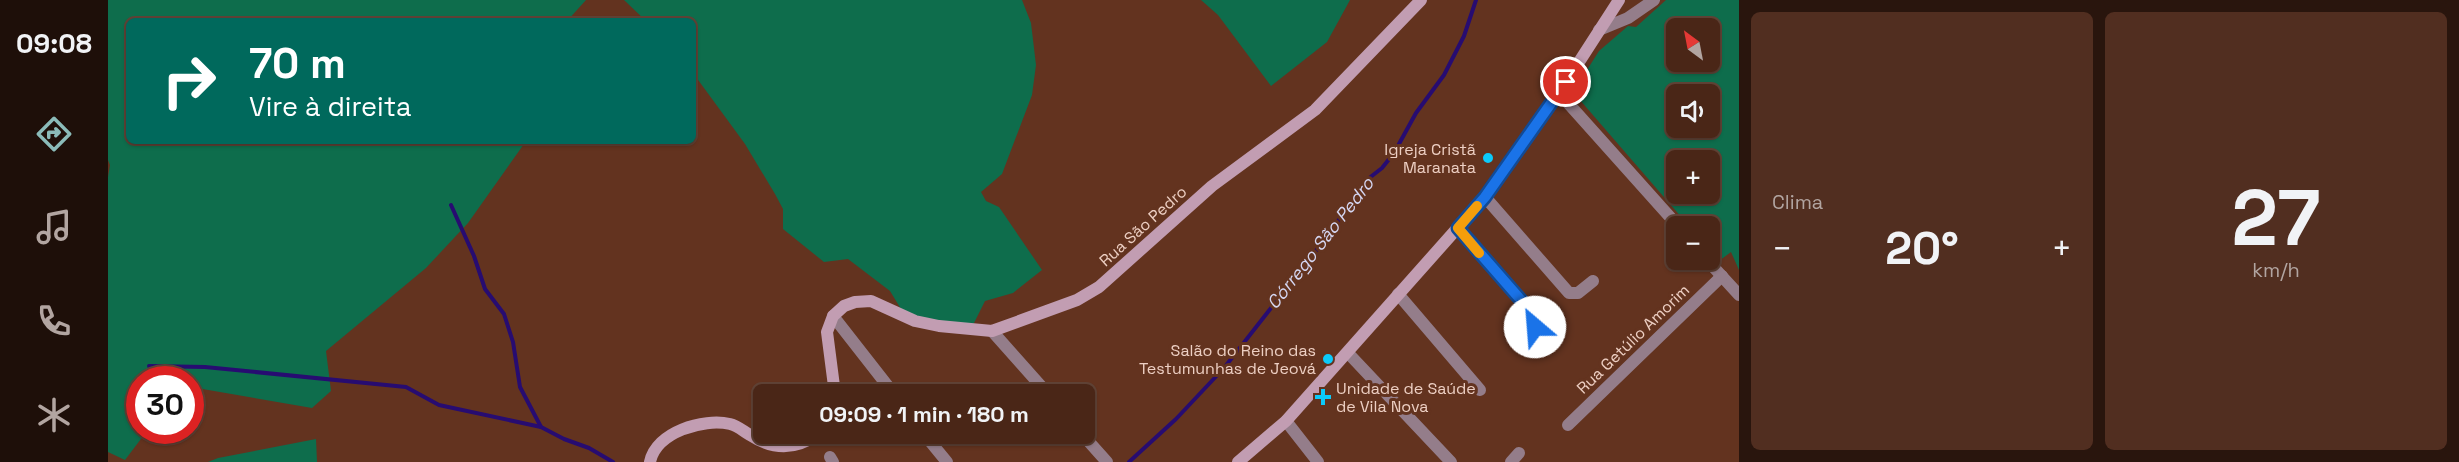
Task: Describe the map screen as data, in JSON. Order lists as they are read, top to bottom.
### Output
{
  "streets": {
    "street": ["Rua São Pedro", "Rua Getúlio Amorim"]
  },
  "water": ["Córrego São Pedro"],
  "places": {
    "other": ["Igreja Cristã Maranata", "Salão do Reino das Testumunhas de Jeová"],
    "health": ["Unidade de Saúde de Vila Nova"]
  },
  "north": "top left",
  "page": {
    "tabs": "09:08",
    "tile": [
      "Clima",
      ["27", "km/h"]
    ],
    "map_buttons": ["+", "−"],
    "turn": ["70 m", "Vire à direita"],
    "heat": ["−", "20°", "+"],
    "limit": "30",
    "trip": "09:09 · 1 min · 180 m"
  }
}
